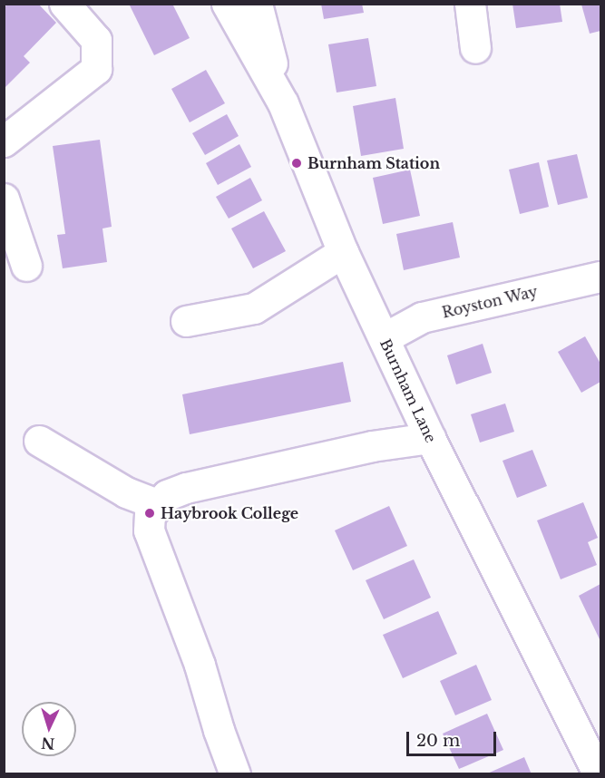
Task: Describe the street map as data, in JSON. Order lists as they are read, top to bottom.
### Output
{
  "streets": {
    "street": ["Royston Way", "Burnham Lane"]
  },
  "crossings": [
    ["Royston Way", "Burnham Lane"]
  ],
  "places": ["Burnham Station", "Haybrook College"],
  "scale_bar": "20 m",
  "north": "bottom"
}
